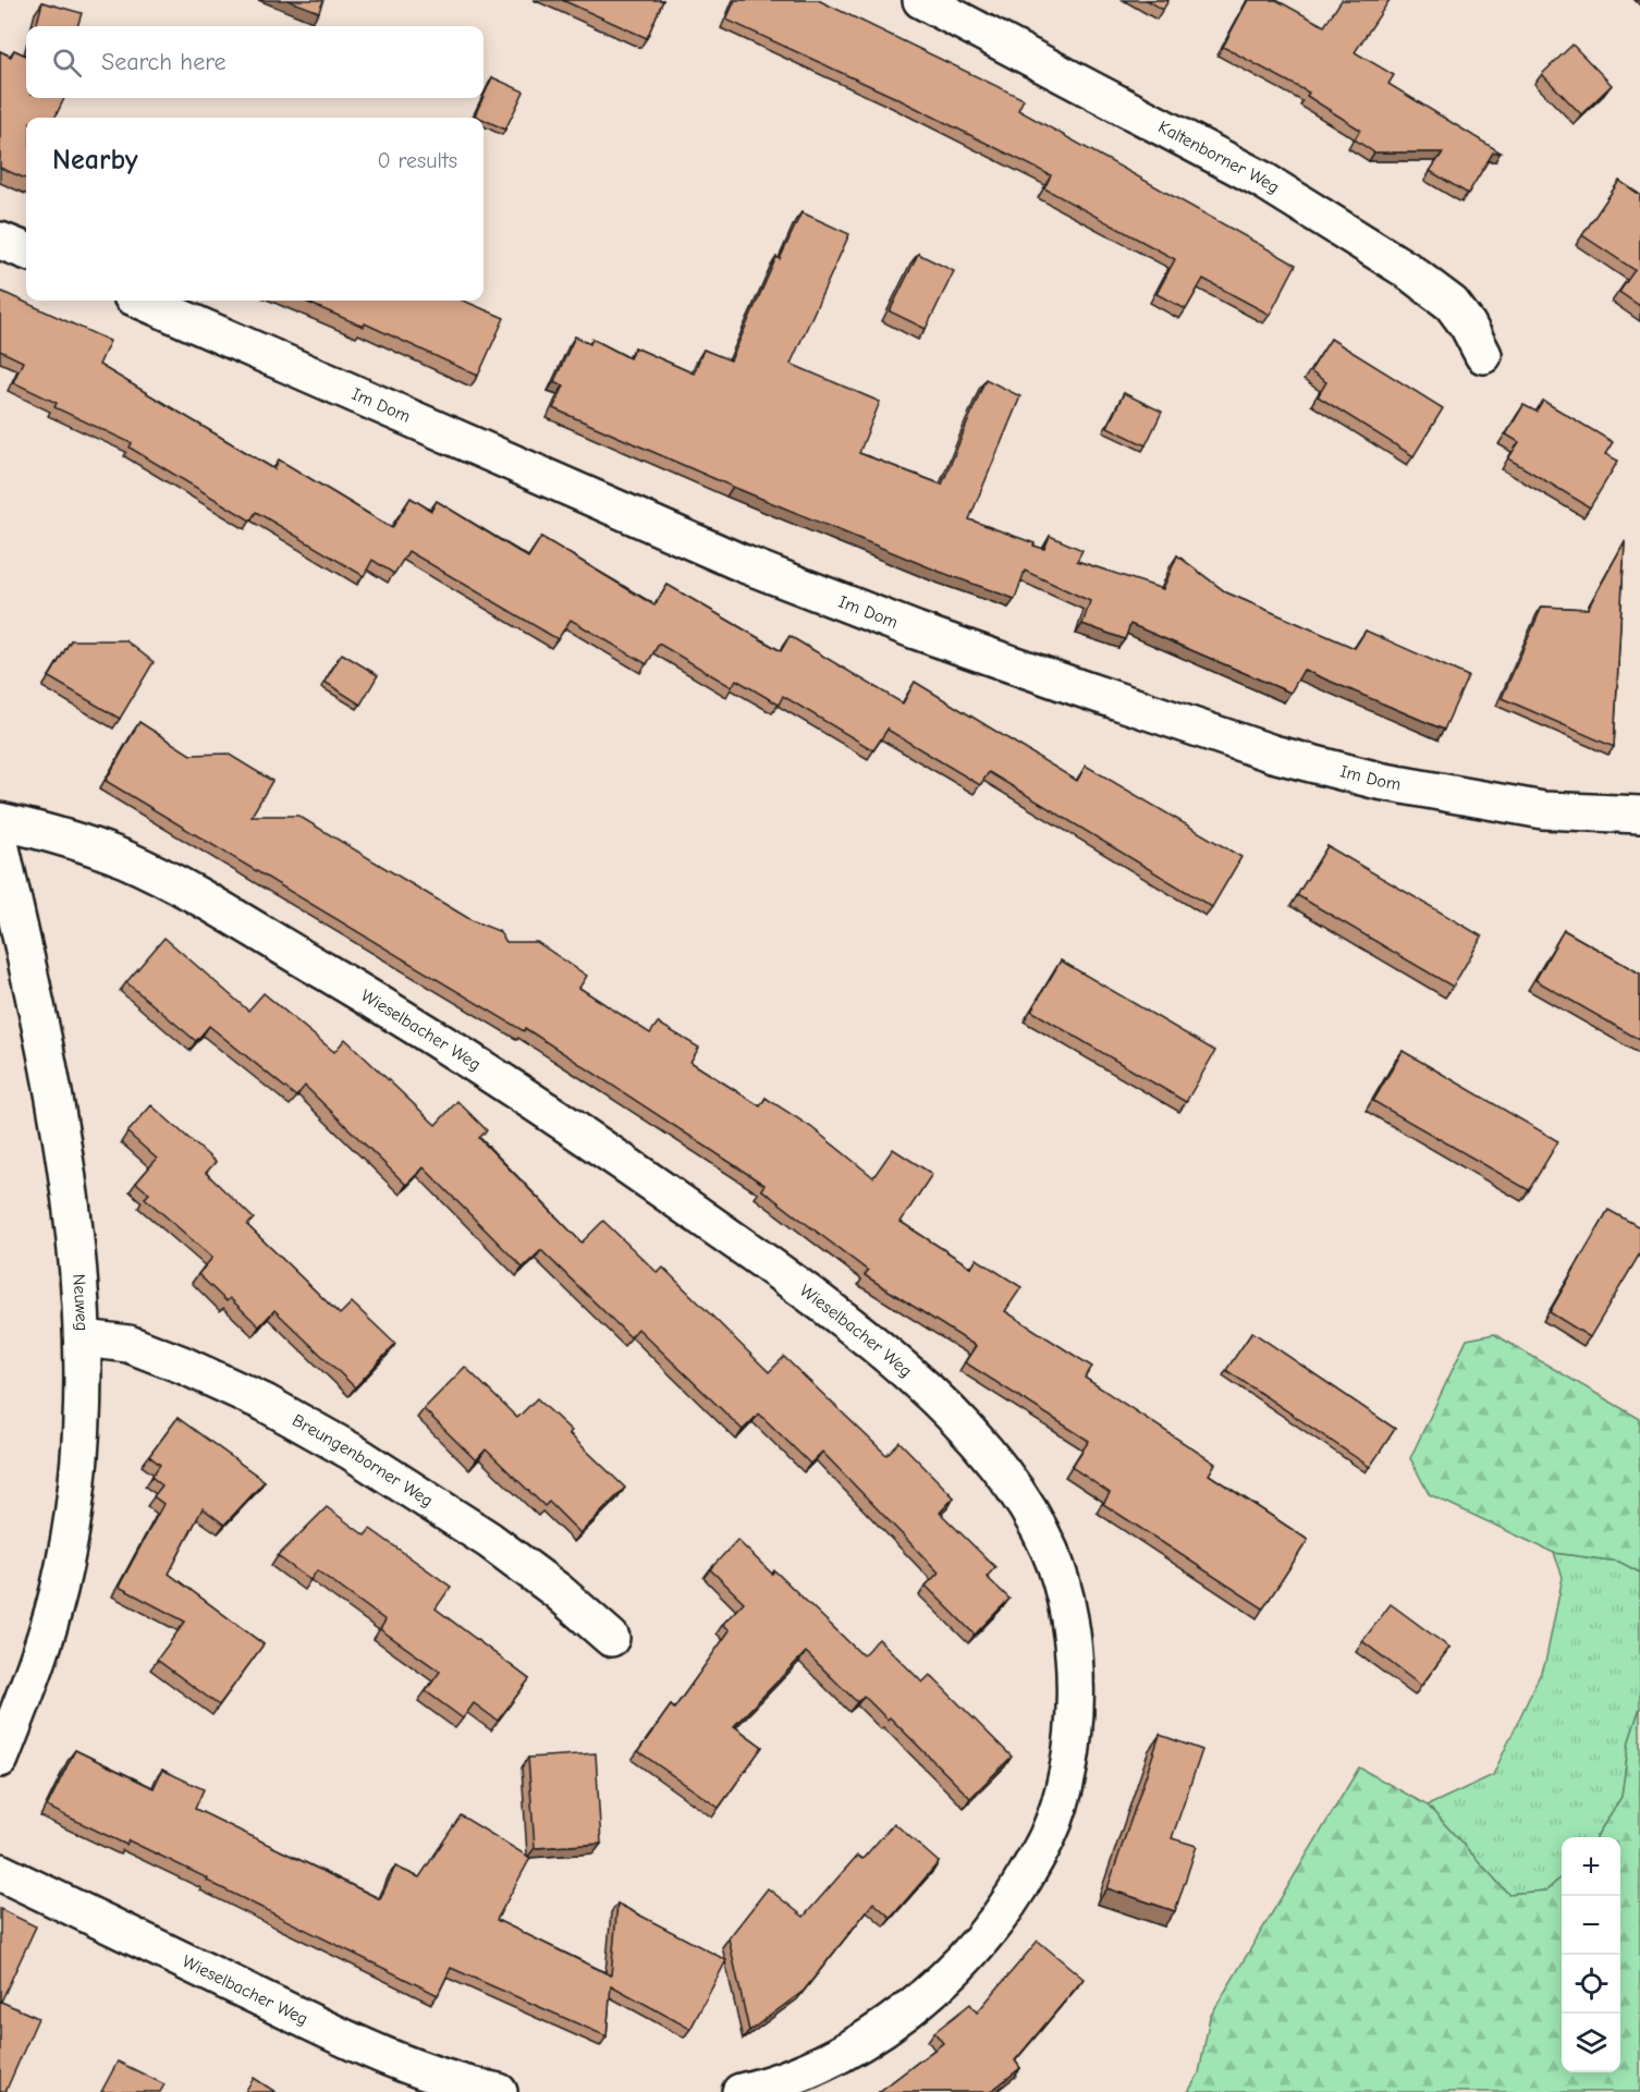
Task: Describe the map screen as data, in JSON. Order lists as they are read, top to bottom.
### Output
{
  "streets": {
    "street": [
      "Kaltenborner Weg",
      "Im Dom",
      "Wieselbacher Weg",
      "Neuweg",
      "Breungenborner Weg"
    ]
  },
  "crossings": [
    ["Neuweg", "Breungenborner Weg"]
  ],
  "page": {
    "search": "Search here",
    "heading": ["Nearby", "0 results"],
    "map_buttons": ["+", "−"]
  }
}
